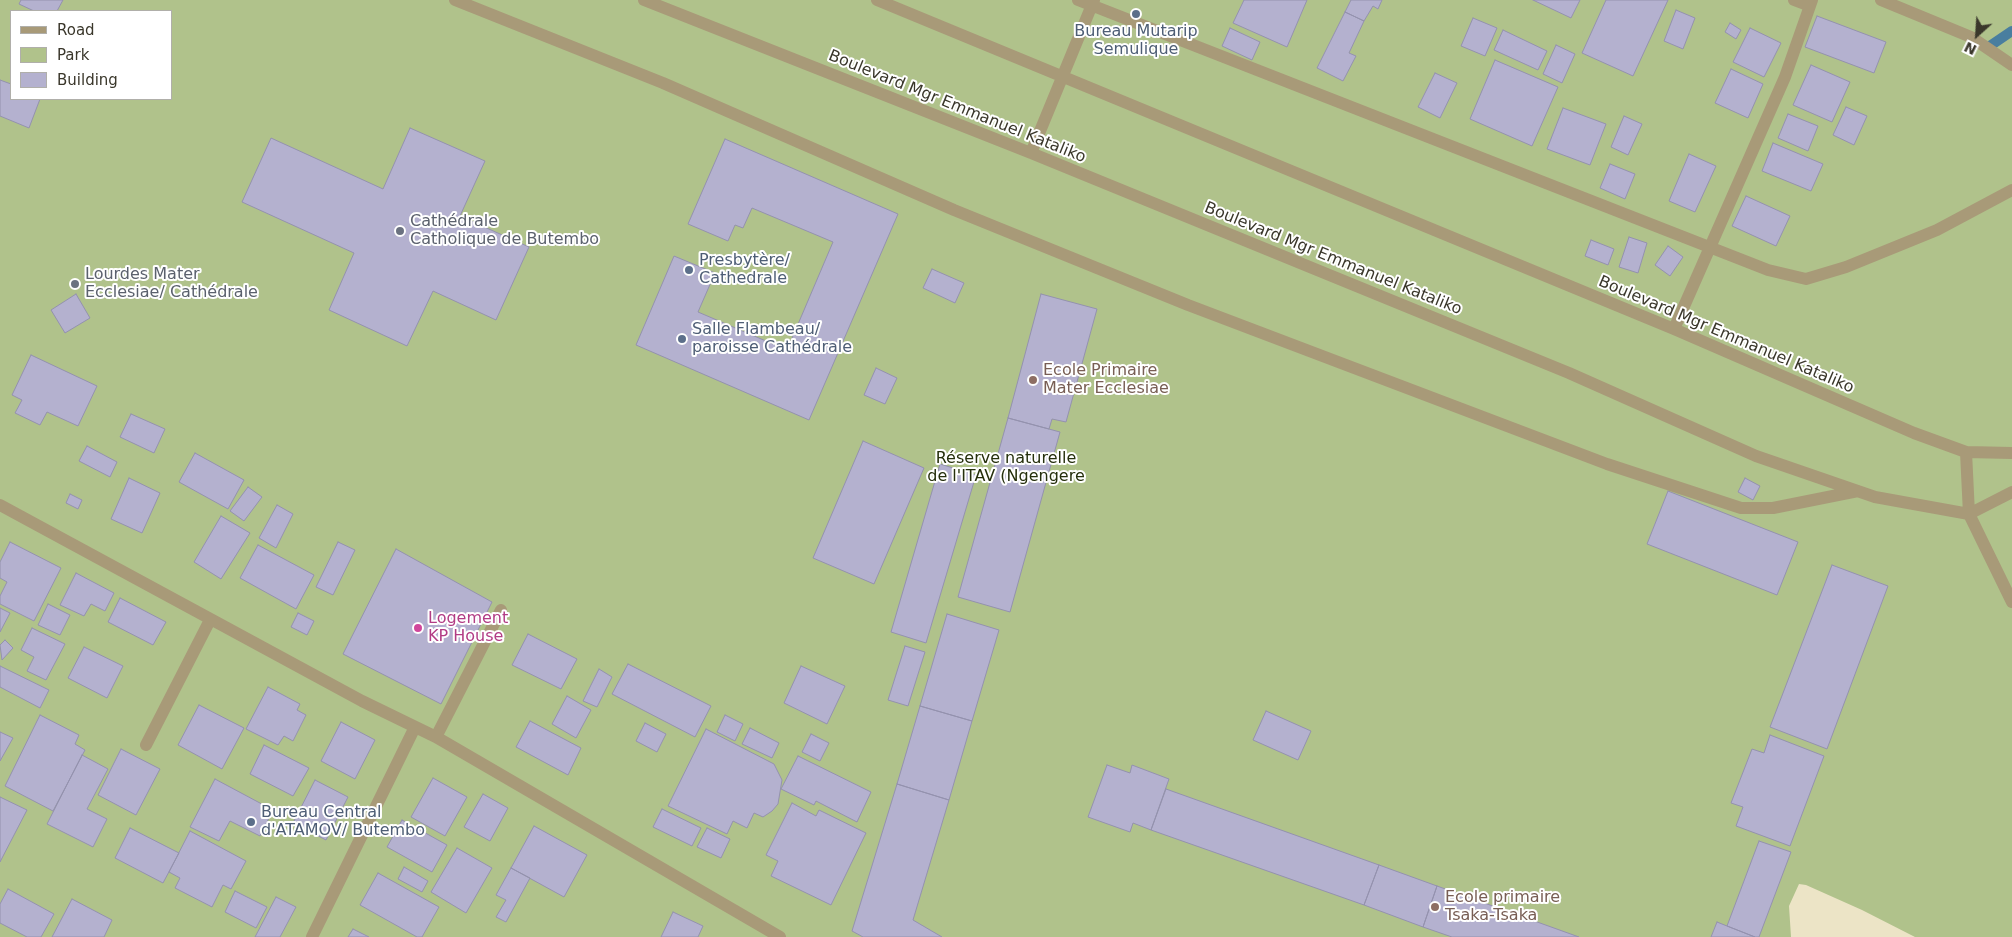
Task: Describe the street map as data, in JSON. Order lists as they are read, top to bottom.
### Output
{
  "streets": {
    "street": ["Boulevard Mgr Emmanuel Kataliko"]
  },
  "parks": ["Réserve naturelle de l'ITAV (Ngengere"],
  "places": [
    "Bureau Mutarip Semulique",
    "Cathédrale Catholique de Butembo",
    "Presbytère/ Cathedrale",
    "Lourdes Mater Ecclesiae/ Cathédrale",
    "Salle Flambeau/ paroisse Cathédrale",
    "Ecole Primaire Mater Ecclesiae",
    "Logement KP House",
    "Bureau Central d'ATAMOV/ Butembo",
    "Ecole primaire Tsaka-Tsaka"
  ],
  "legend": ["Road", "Park", "Building"],
  "north": "bottom left"
}
